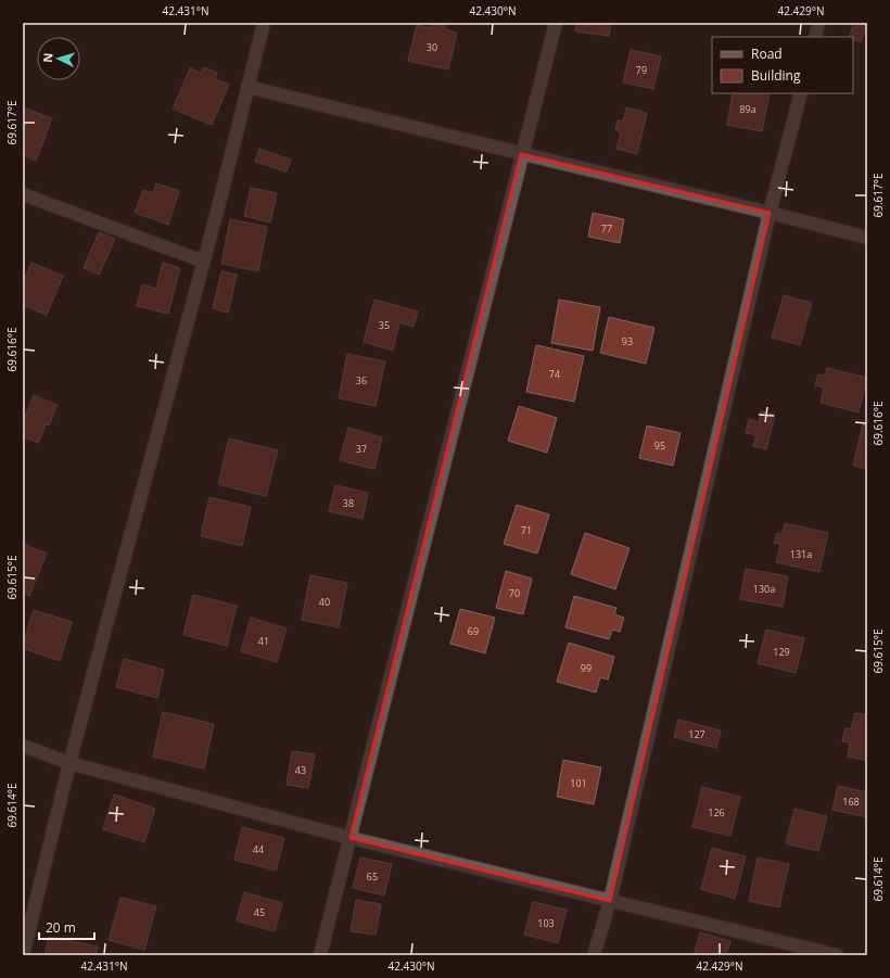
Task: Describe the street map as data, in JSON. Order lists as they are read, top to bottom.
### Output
{
  "house_numbers": [
    "30",
    "79",
    "89а",
    "77",
    "35",
    "93",
    "74",
    "36",
    "95",
    "37",
    "38",
    "71",
    "131а",
    "130а",
    "70",
    "40",
    "69",
    "41",
    "129",
    "99",
    "127",
    "43",
    "101",
    "168",
    "126",
    "44",
    "65",
    "45",
    "103"
  ],
  "legend": ["Road", "Building"],
  "scale_bar": "20 m",
  "north": "left",
  "coordinates": [
    "42.431°N",
    "42.430°N",
    "42.429°N",
    "69.617°E",
    "69.616°E",
    "69.615°E",
    "69.614°E"
  ]
}
